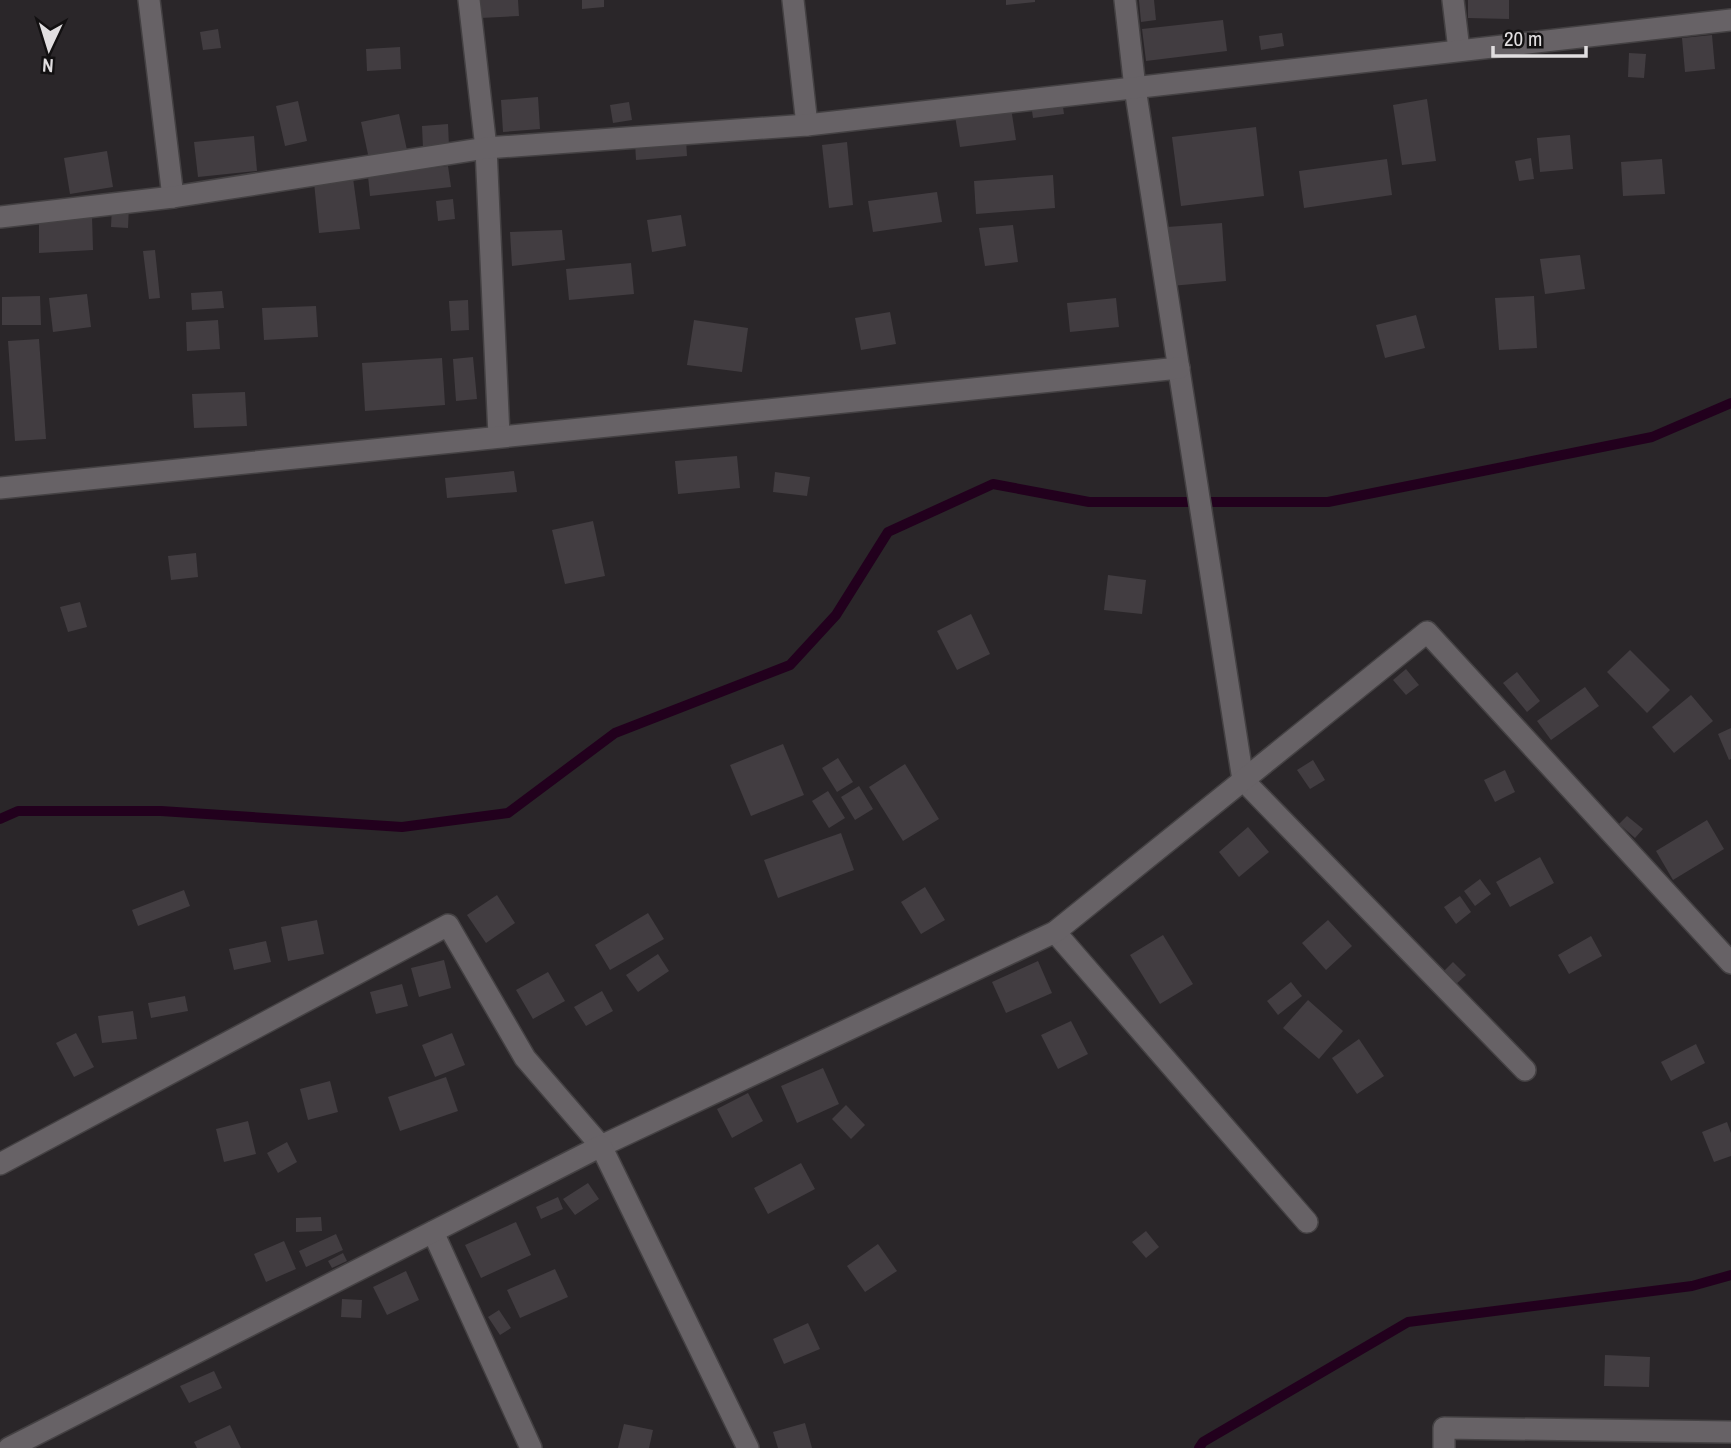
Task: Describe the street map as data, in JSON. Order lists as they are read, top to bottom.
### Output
{
  "scale_bar": "20 m",
  "north": "bottom"
}
